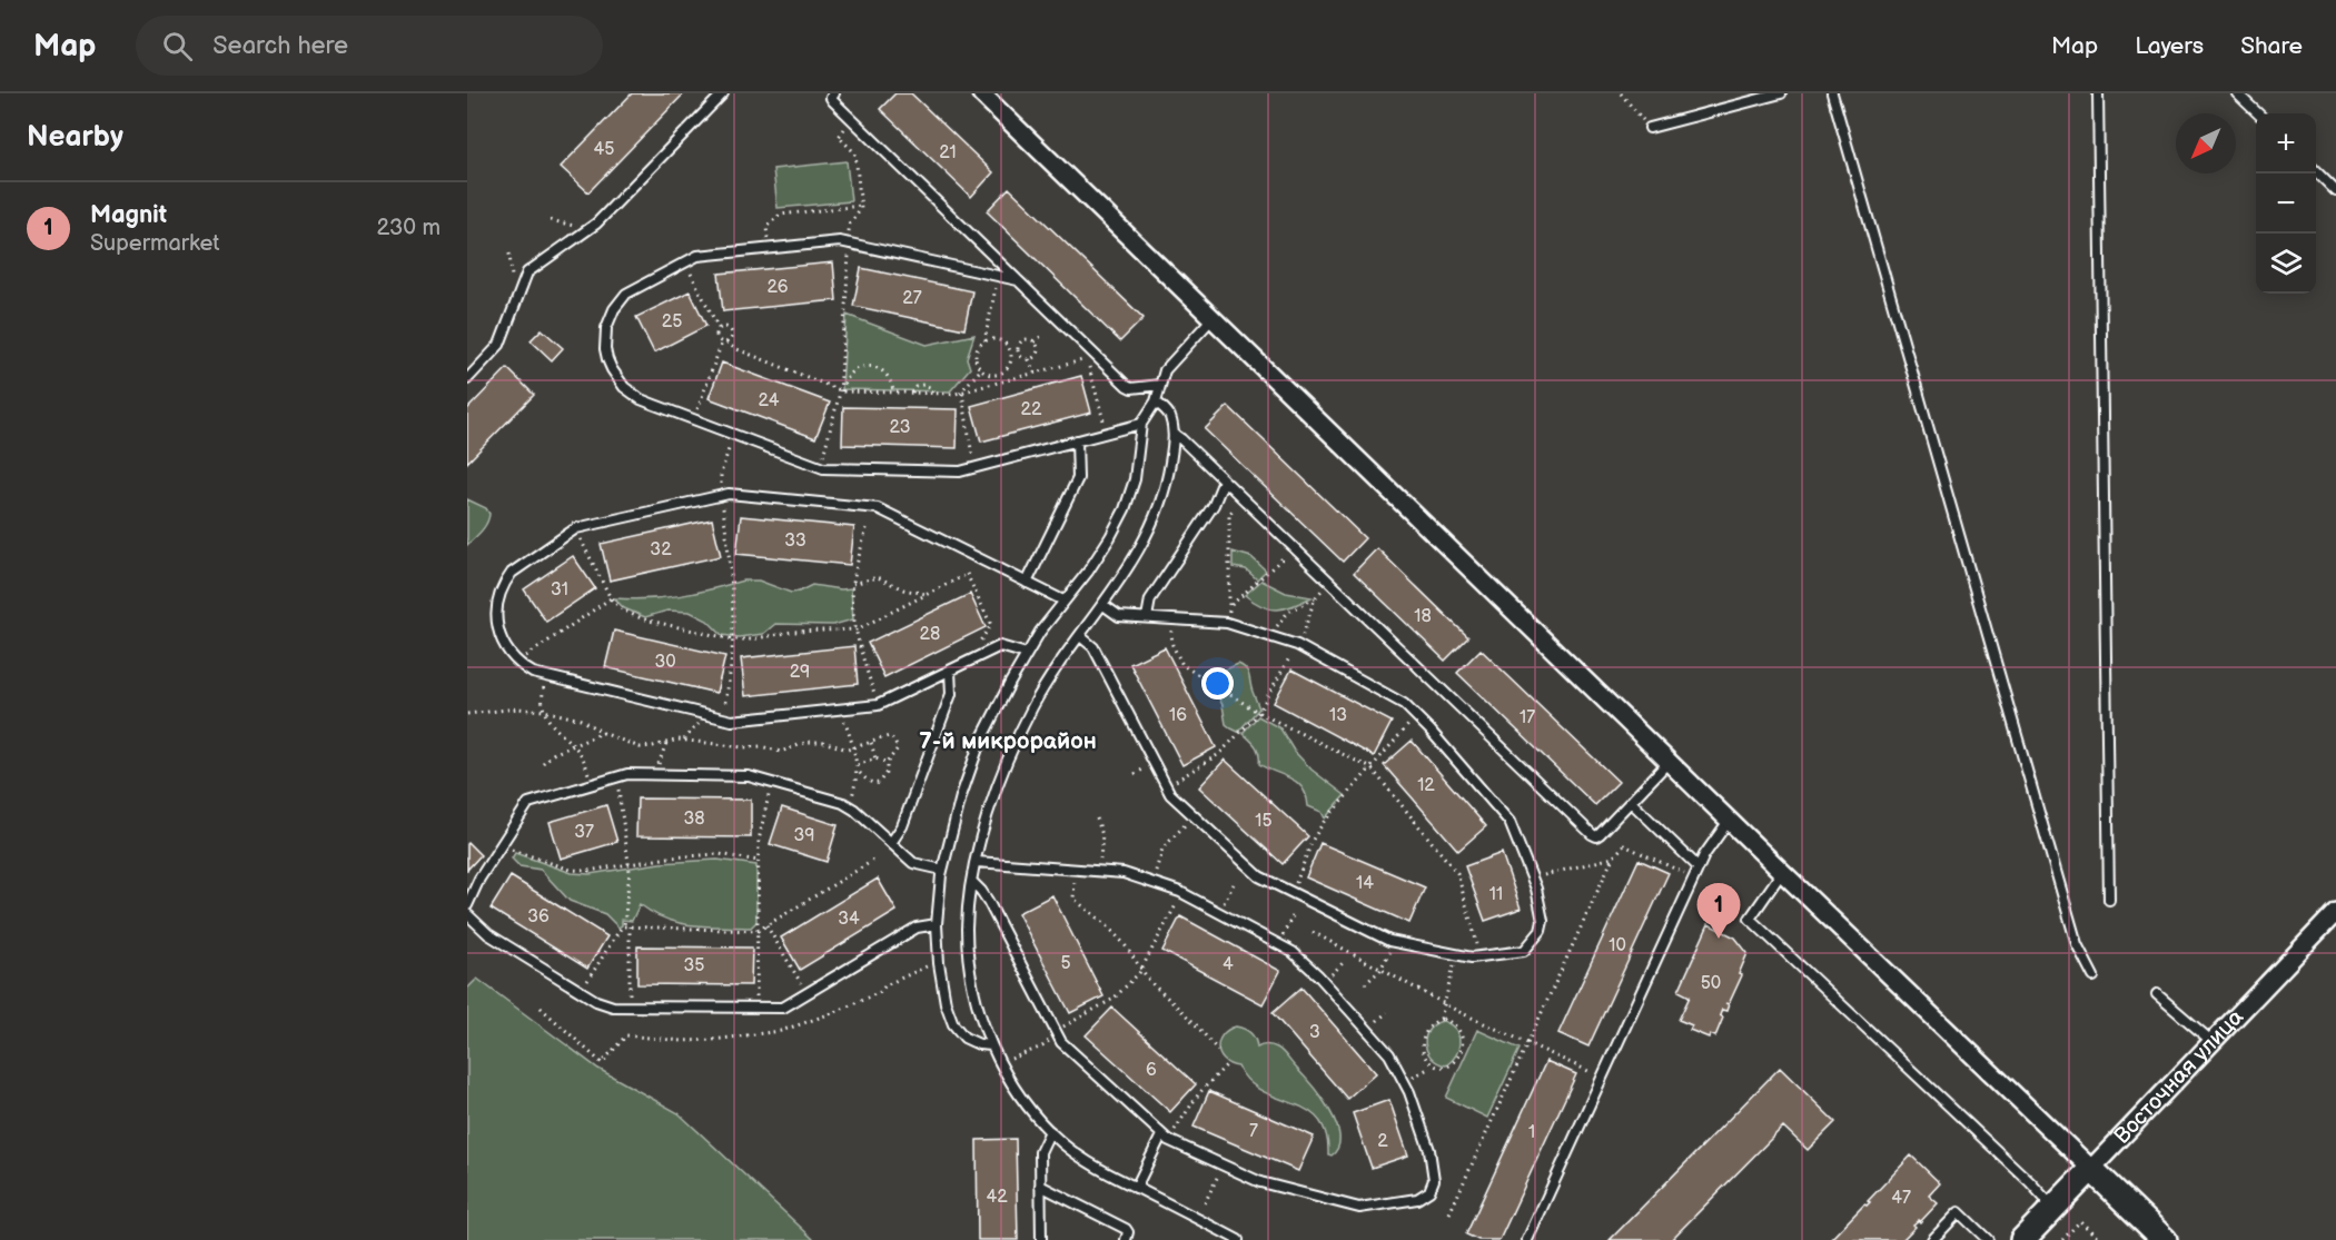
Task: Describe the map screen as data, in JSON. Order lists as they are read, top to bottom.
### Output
{
  "streets": {
    "main road": ["Восточная улица"]
  },
  "districts": ["7-й микрорайон"],
  "house_numbers": [
    "45",
    "21",
    "26",
    "27",
    "25",
    "24",
    "22",
    "23",
    "33",
    "32",
    "31",
    "18",
    "28",
    "30",
    "29",
    "16",
    "13",
    "17",
    "12",
    "38",
    "15",
    "37",
    "39",
    "14",
    "11",
    "36",
    "34",
    "10",
    "5",
    "4",
    "35",
    "50",
    "3",
    "6",
    "7",
    "1",
    "2",
    "42",
    "47"
  ],
  "north": "bottom left",
  "page": {
    "header": "Map",
    "search": "Search here",
    "nav": ["Map", "Layers", "Share"],
    "heading": "Nearby",
    "map_buttons": ["+", "−"],
    "list": [
      {
        "mark": "1",
        "name": "Magnit",
        "note": "Supermarket",
        "value": "230 m"
      }
    ],
    "pins": "1"
  }
}
